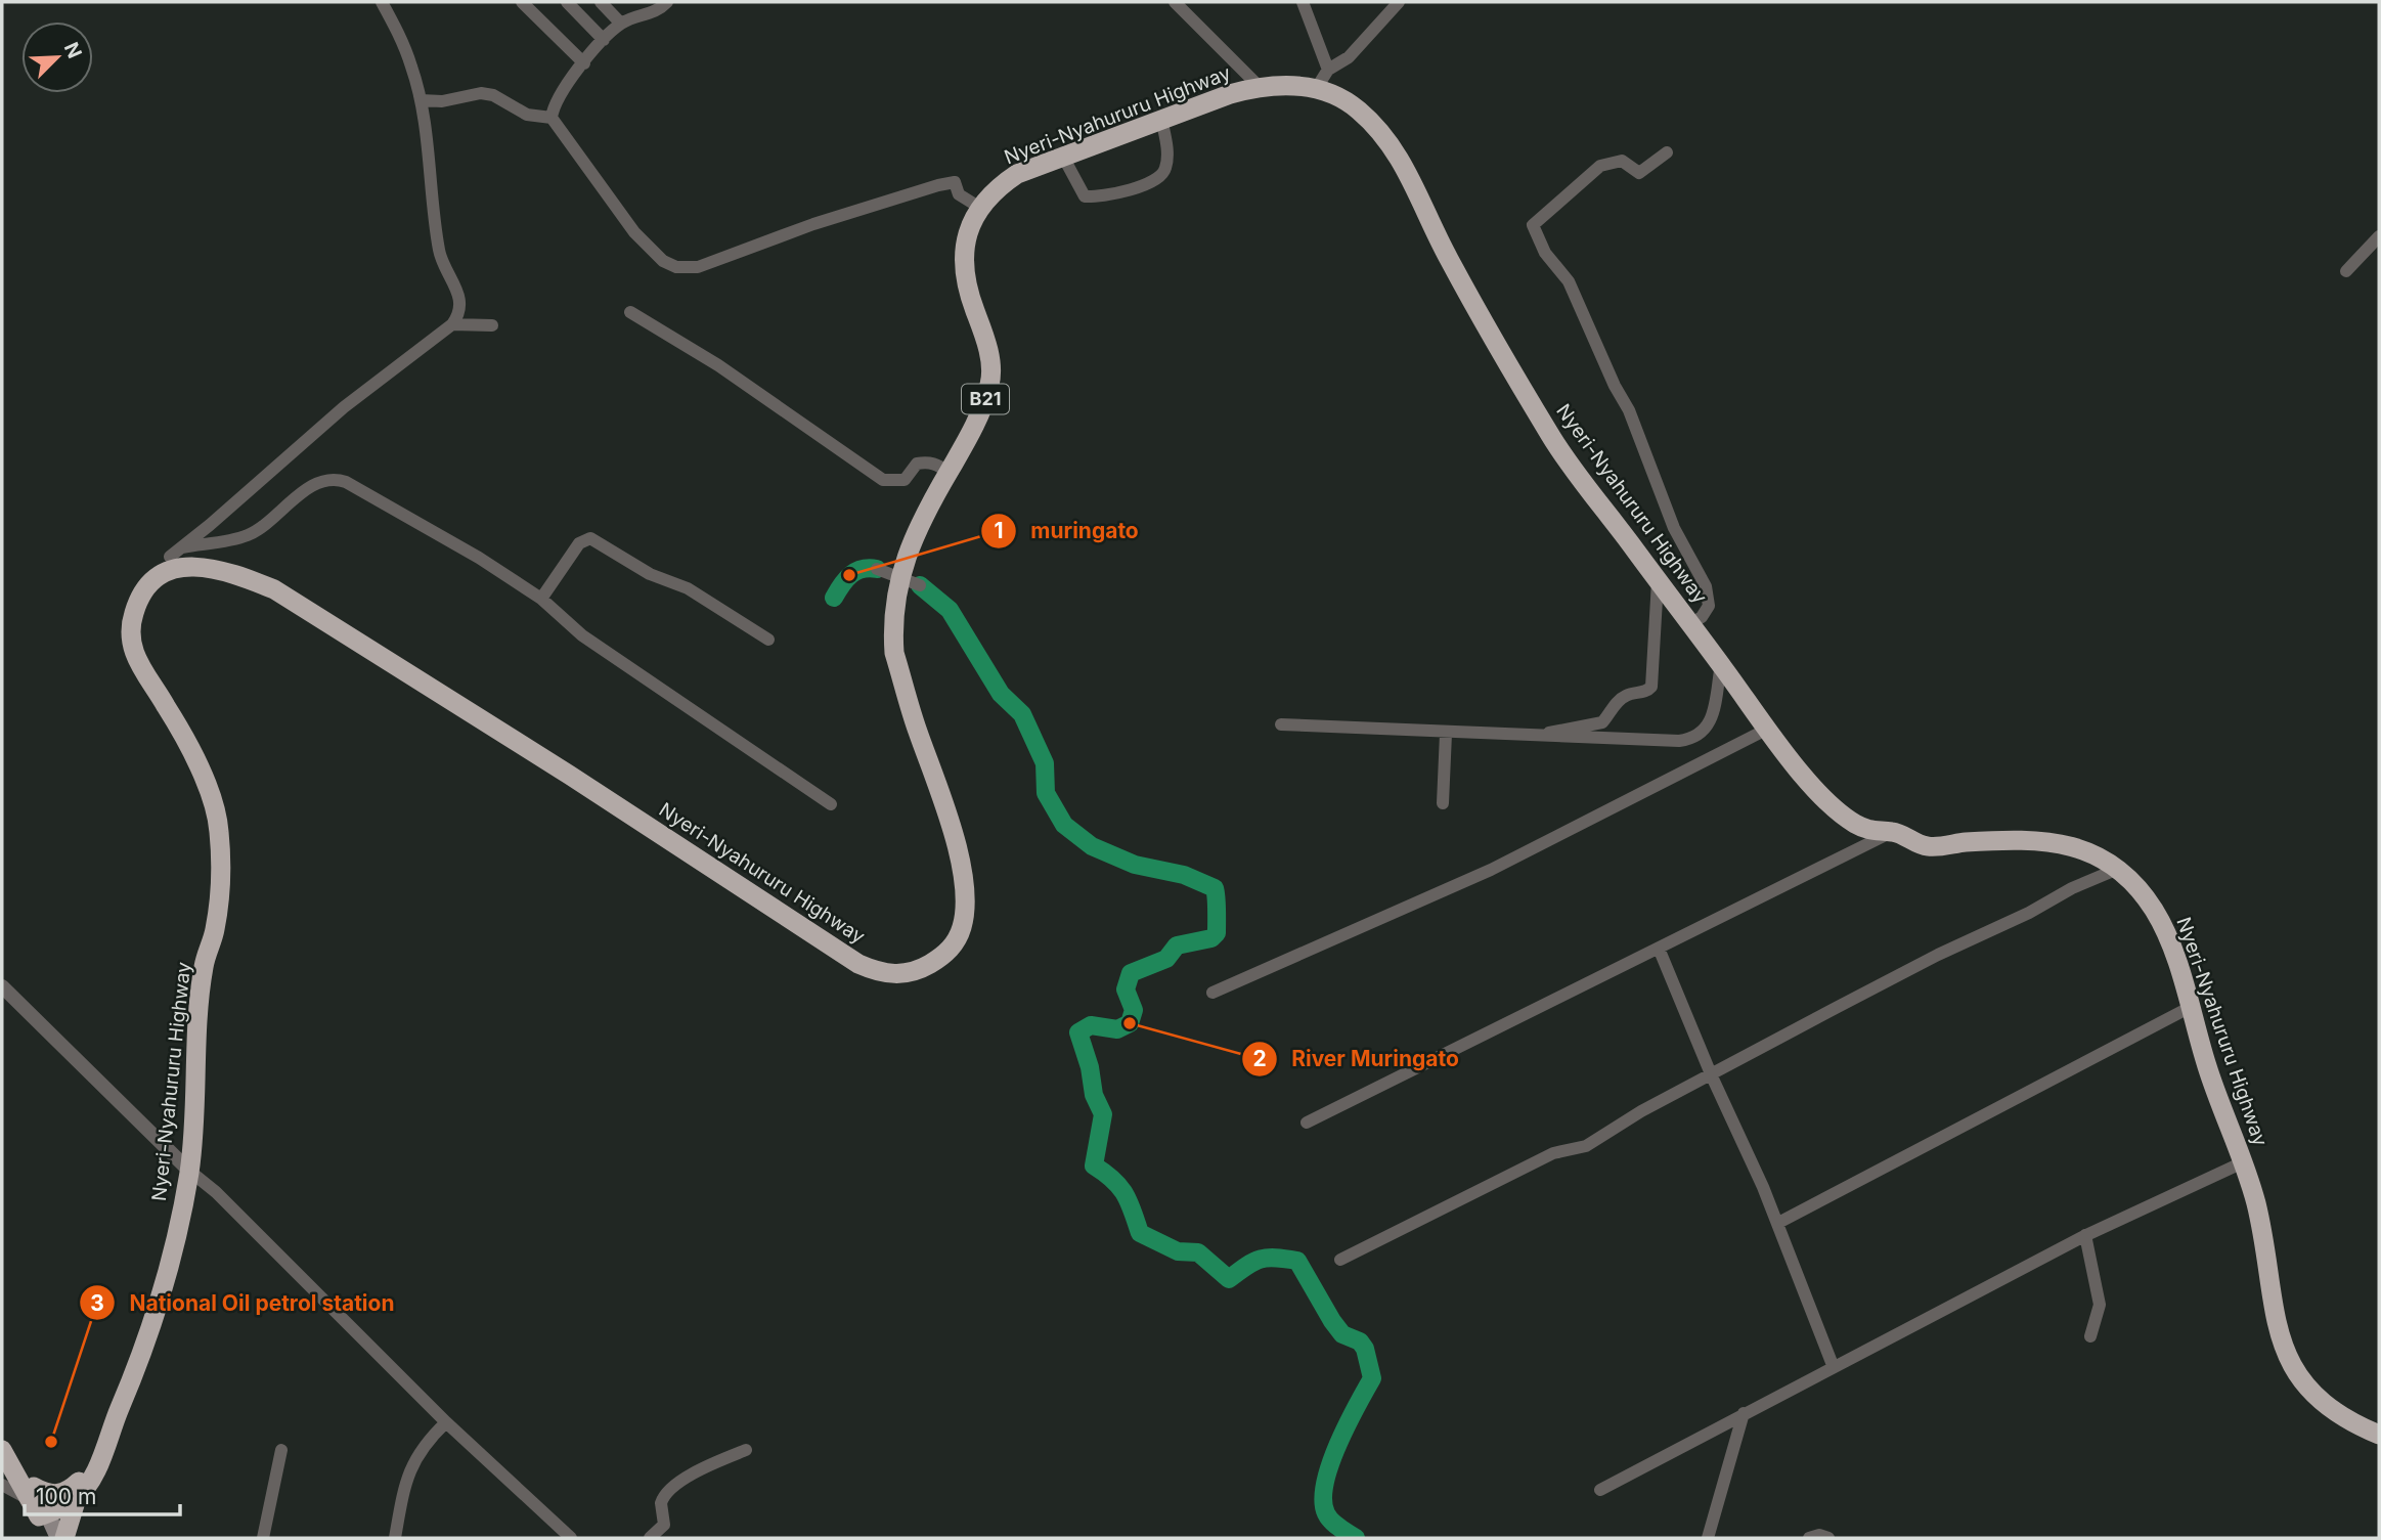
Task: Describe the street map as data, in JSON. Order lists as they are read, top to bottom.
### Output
{
  "streets": {
    "highway": ["Nyeri-Nyahururu Highway", "B21"]
  },
  "crossings": [
    ["Nyeri-Nyahururu Highway", "B21"]
  ],
  "places": ["muringato", "River Muringato", "National Oil petrol station"],
  "scale_bar": "100 m",
  "north": "top right"
}
